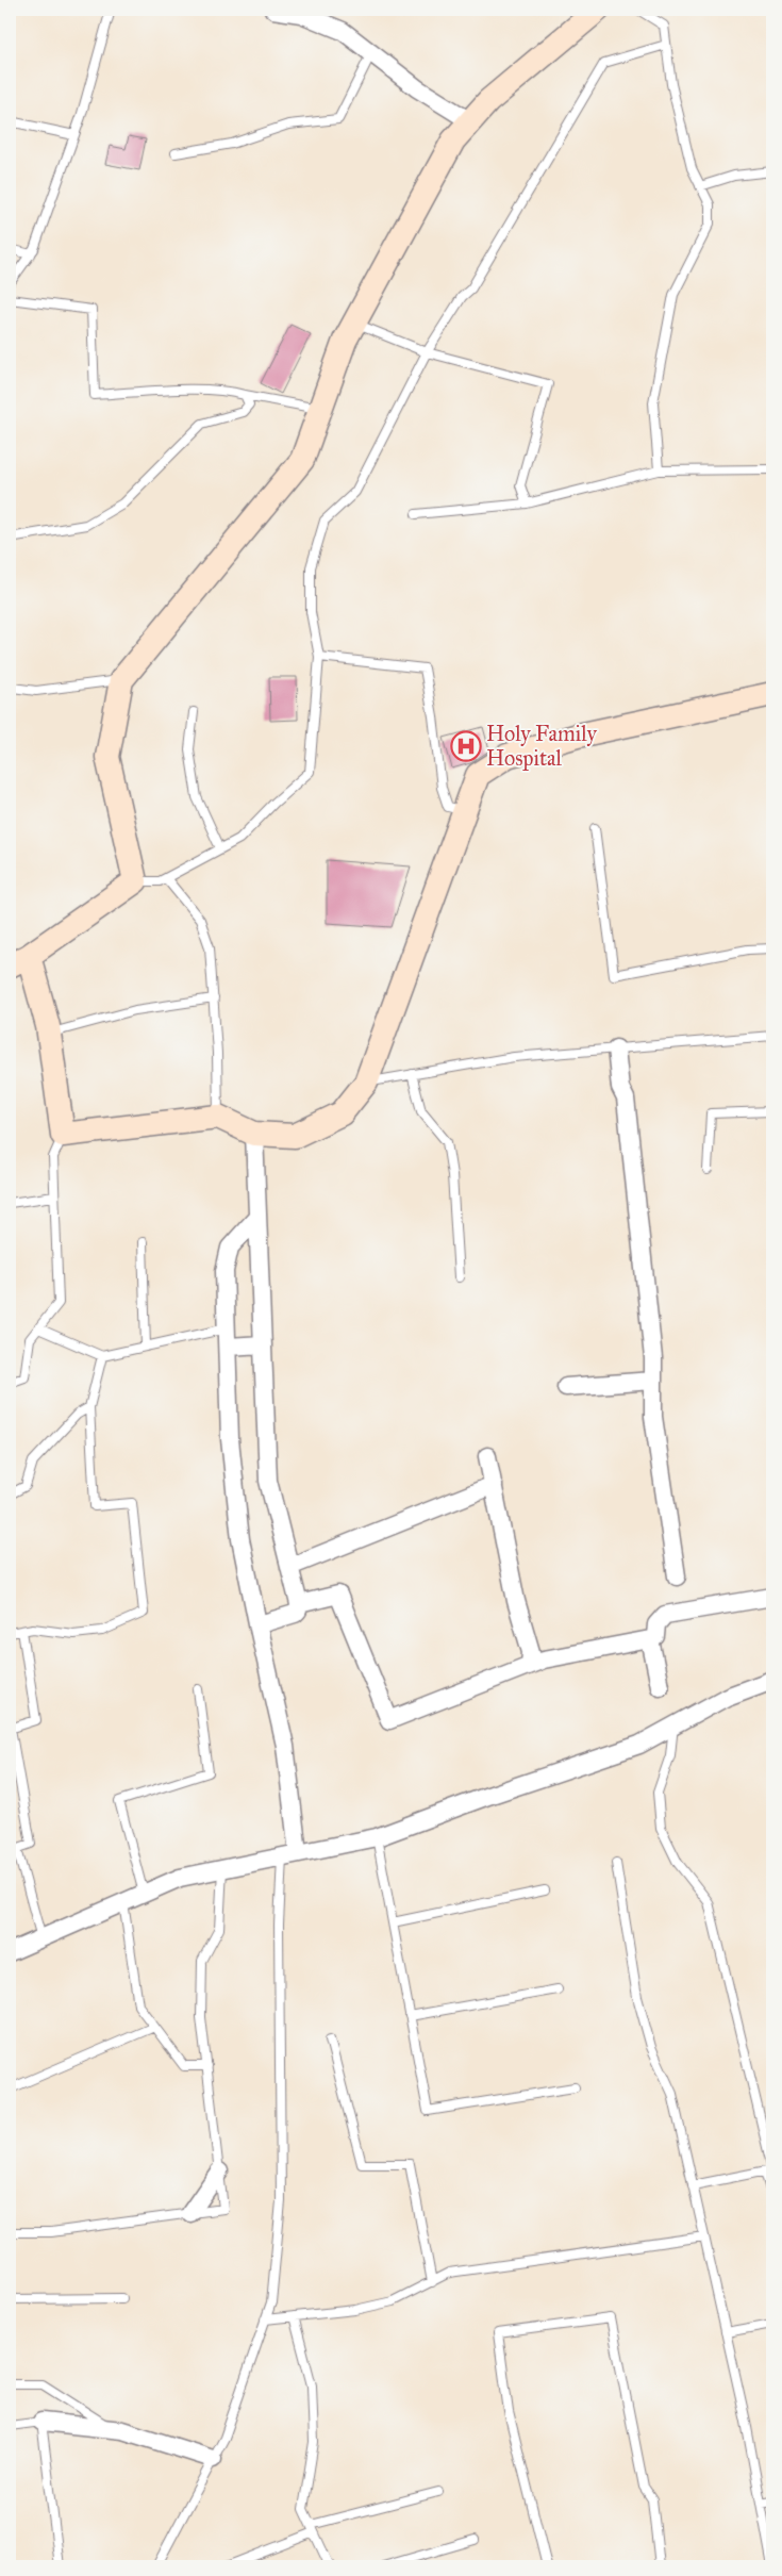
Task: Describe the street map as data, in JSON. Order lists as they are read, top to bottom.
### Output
{
  "places": {
    "hospital": ["Holy Family Hospital"]
  }
}
